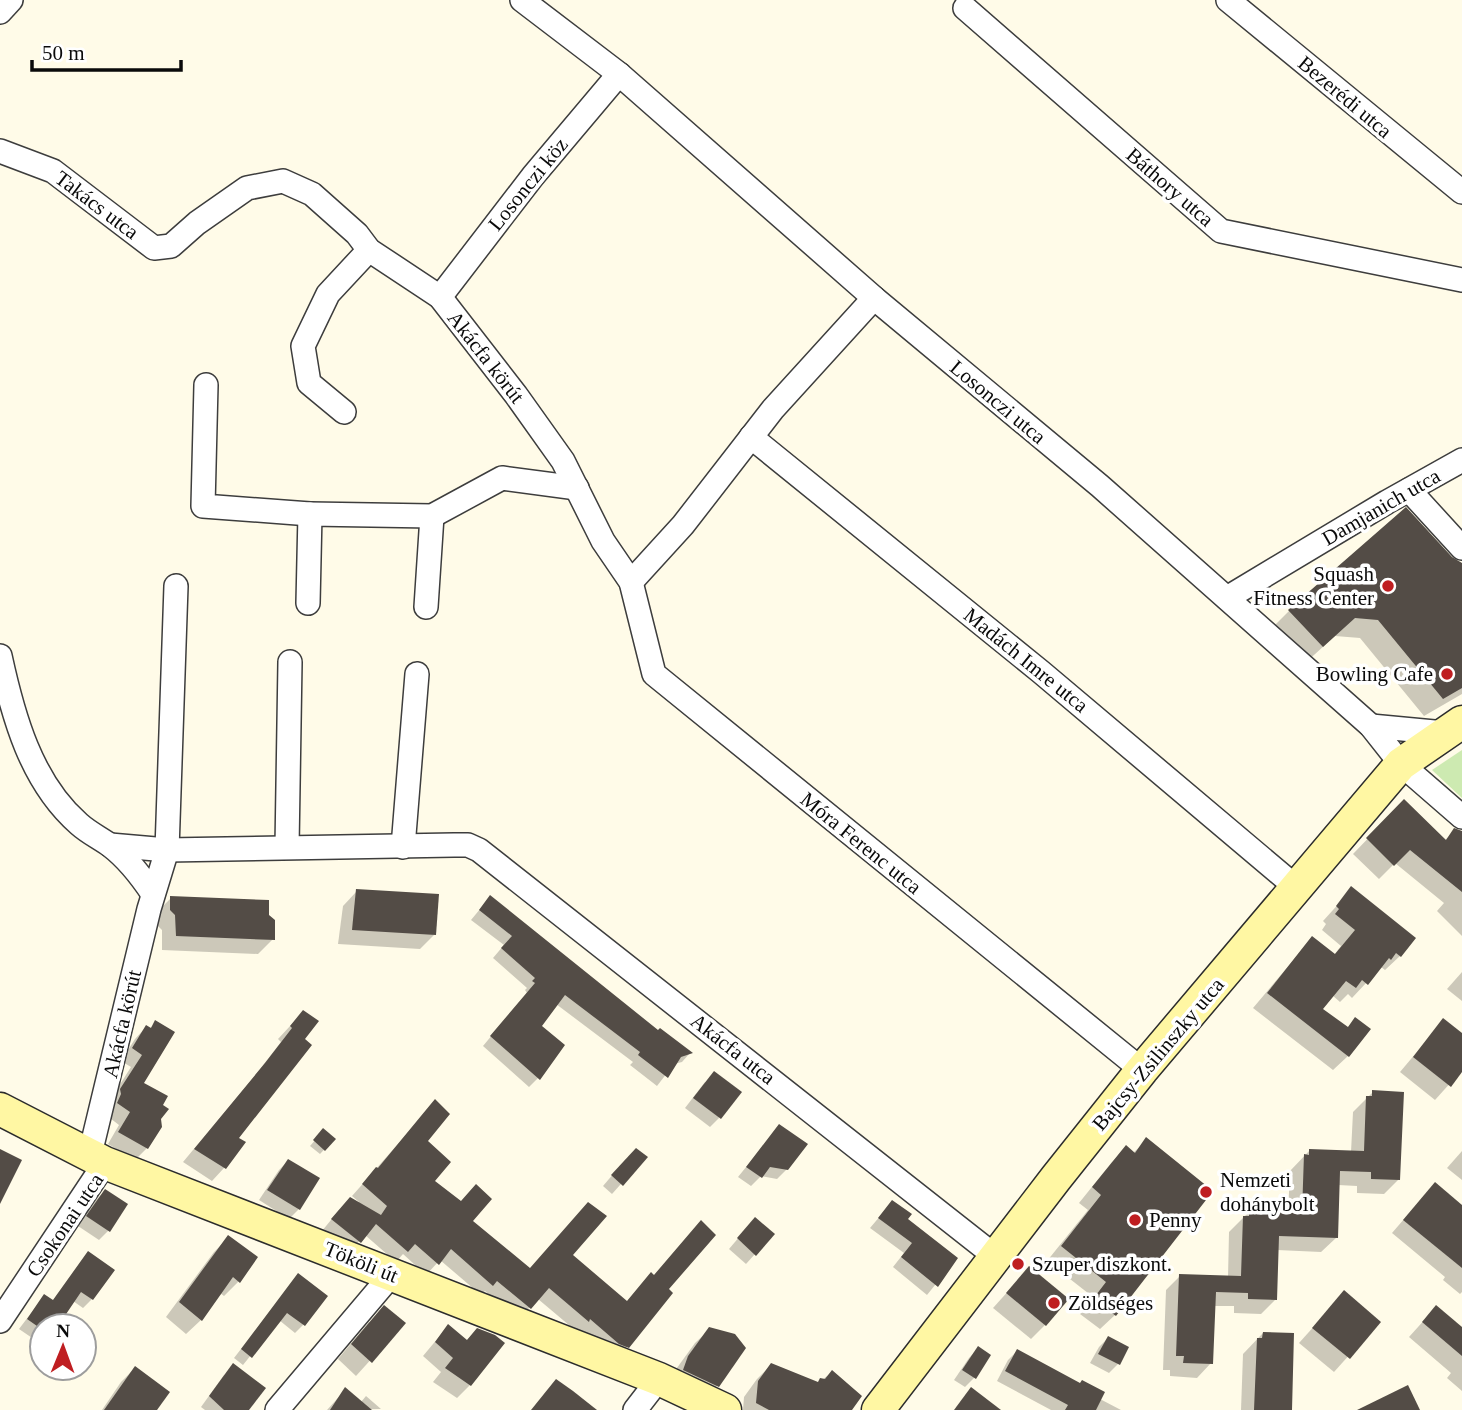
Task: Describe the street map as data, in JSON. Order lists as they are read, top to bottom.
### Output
{
  "streets": {
    "street": [
      "Bezerédi utca",
      "Losonczi köz",
      "Báthory utca",
      "Takács utca",
      "Akácfa körút",
      "Losonczi utca",
      "Damjanich utca",
      "Madách Imre utca",
      "Móra Ferenc utca",
      "Akácfa utca",
      "Bajcsy-Zsilinszky utca",
      "Csokonai utca",
      "Tököli út"
    ]
  },
  "crossings": [
    ["Losonczi köz", "Akácfa körút"],
    ["Losonczi köz", "Losonczi utca"],
    ["Takács utca", "Akácfa körút"],
    ["Akácfa körút", "Móra Ferenc utca"],
    ["Akácfa körút", "Csokonai utca"],
    ["Akácfa körút", "Tököli út"],
    ["Losonczi utca", "Damjanich utca"],
    ["Losonczi utca", "Bajcsy-Zsilinszky utca"],
    ["Madách Imre utca", "Bajcsy-Zsilinszky utca"],
    ["Móra Ferenc utca", "Bajcsy-Zsilinszky utca"],
    ["Akácfa utca", "Bajcsy-Zsilinszky utca"],
    ["Csokonai utca", "Tököli út"]
  ],
  "places": [
    "Squash Fitness Center",
    "Bowling Cafe",
    "Nemzeti dohánybolt",
    "Penny",
    "Szuper diszkont.",
    "Zöldséges"
  ],
  "scale_bar": "50 m",
  "north": "top"
}
